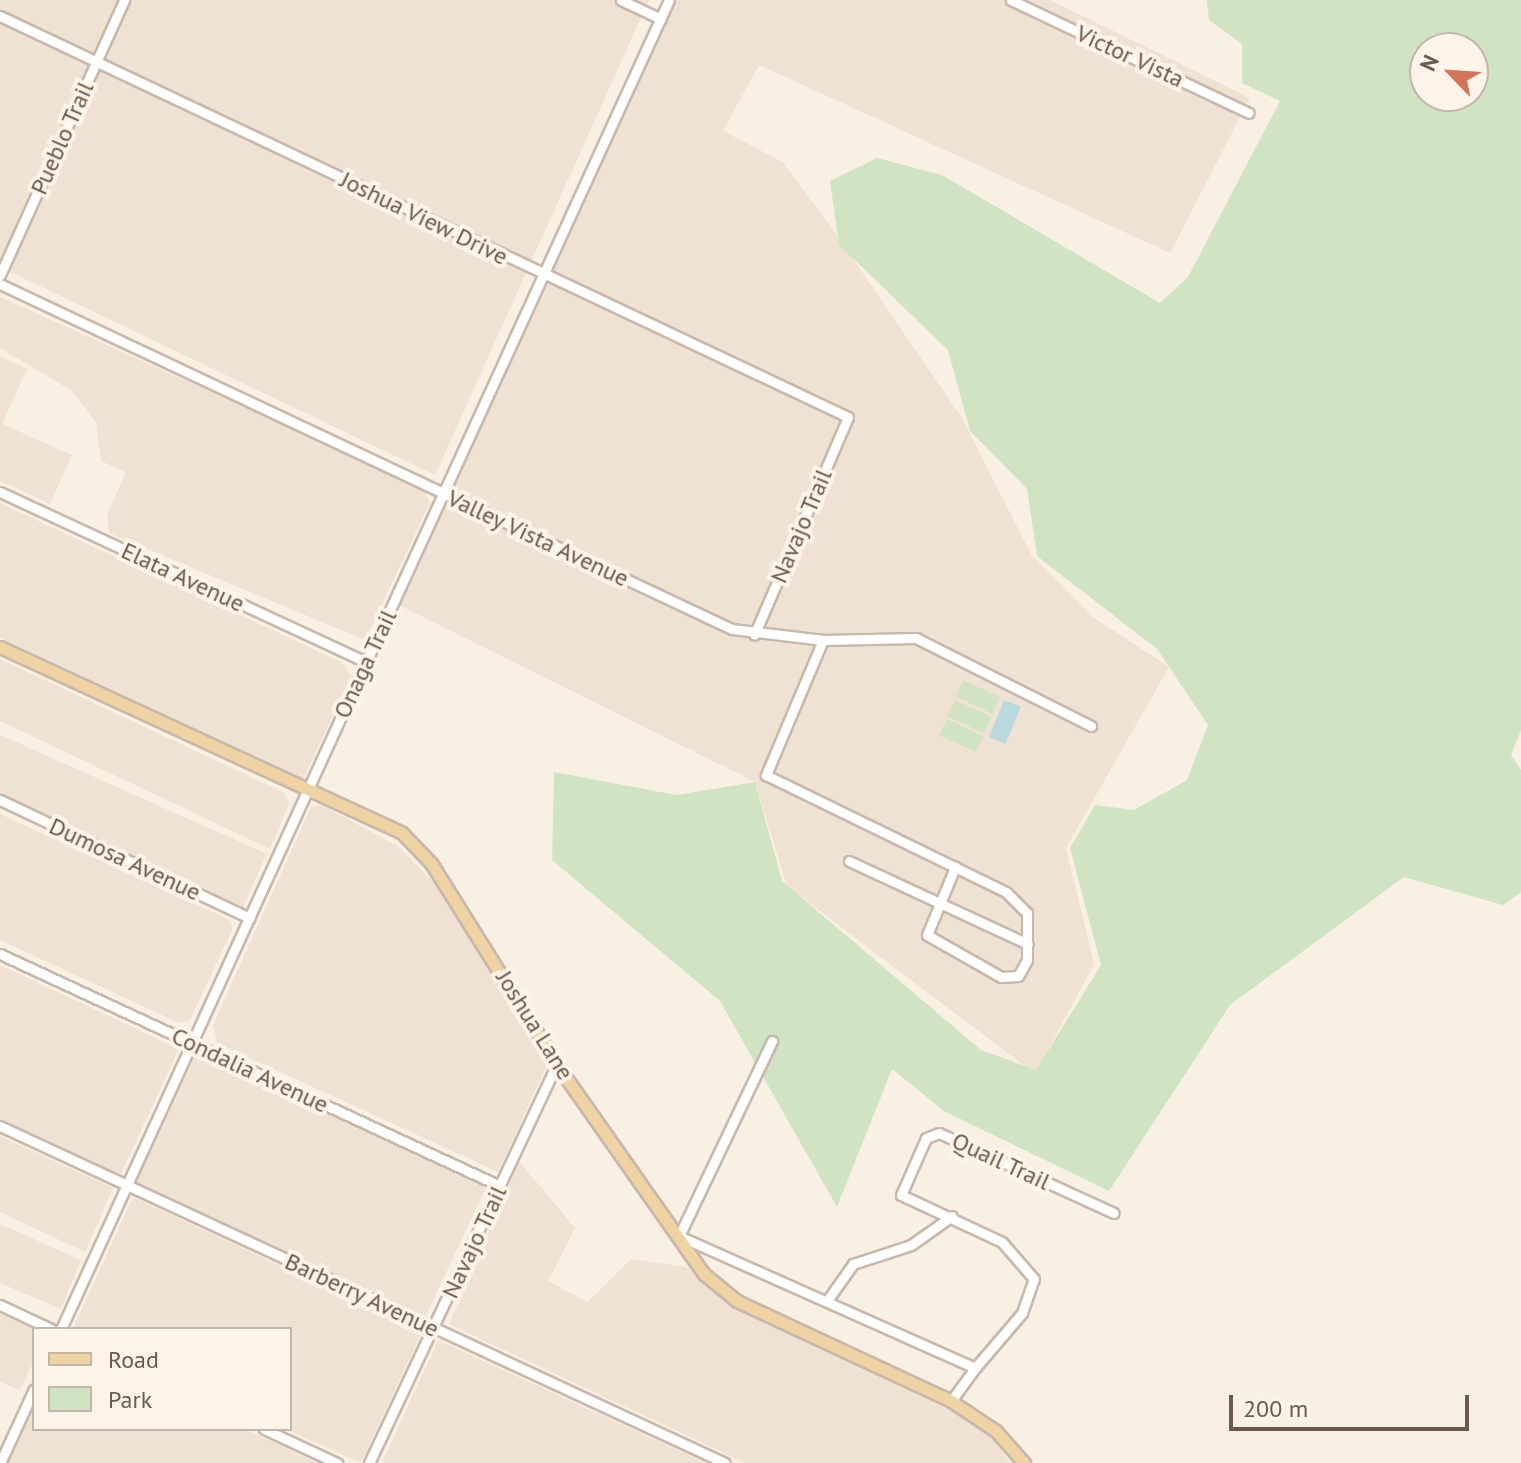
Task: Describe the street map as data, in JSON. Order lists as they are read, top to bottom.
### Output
{
  "streets": {
    "main road": ["Joshua Lane"],
    "street": [
      "Victor Vista",
      "Pueblo Trail",
      "Joshua View Drive",
      "Navajo Trail",
      "Valley Vista Avenue",
      "Elata Avenue",
      "Onaga Trail",
      "Dumosa Avenue",
      "Condalia Avenue",
      "Quail Trail",
      "Barberry Avenue"
    ]
  },
  "crossings": [
    ["Pueblo Trail", "Joshua View Drive"],
    ["Joshua View Drive", "Navajo Trail"],
    ["Joshua View Drive", "Onaga Trail"],
    ["Navajo Trail", "Valley Vista Avenue"],
    ["Navajo Trail", "Joshua Lane"],
    ["Navajo Trail", "Condalia Avenue"],
    ["Navajo Trail", "Barberry Avenue"],
    ["Valley Vista Avenue", "Onaga Trail"],
    ["Elata Avenue", "Onaga Trail"],
    ["Onaga Trail", "Dumosa Avenue"],
    ["Onaga Trail", "Joshua Lane"],
    ["Onaga Trail", "Condalia Avenue"],
    ["Onaga Trail", "Barberry Avenue"]
  ],
  "legend": ["Road", "Park"],
  "scale_bar": "200 m",
  "north": "top left"
}
